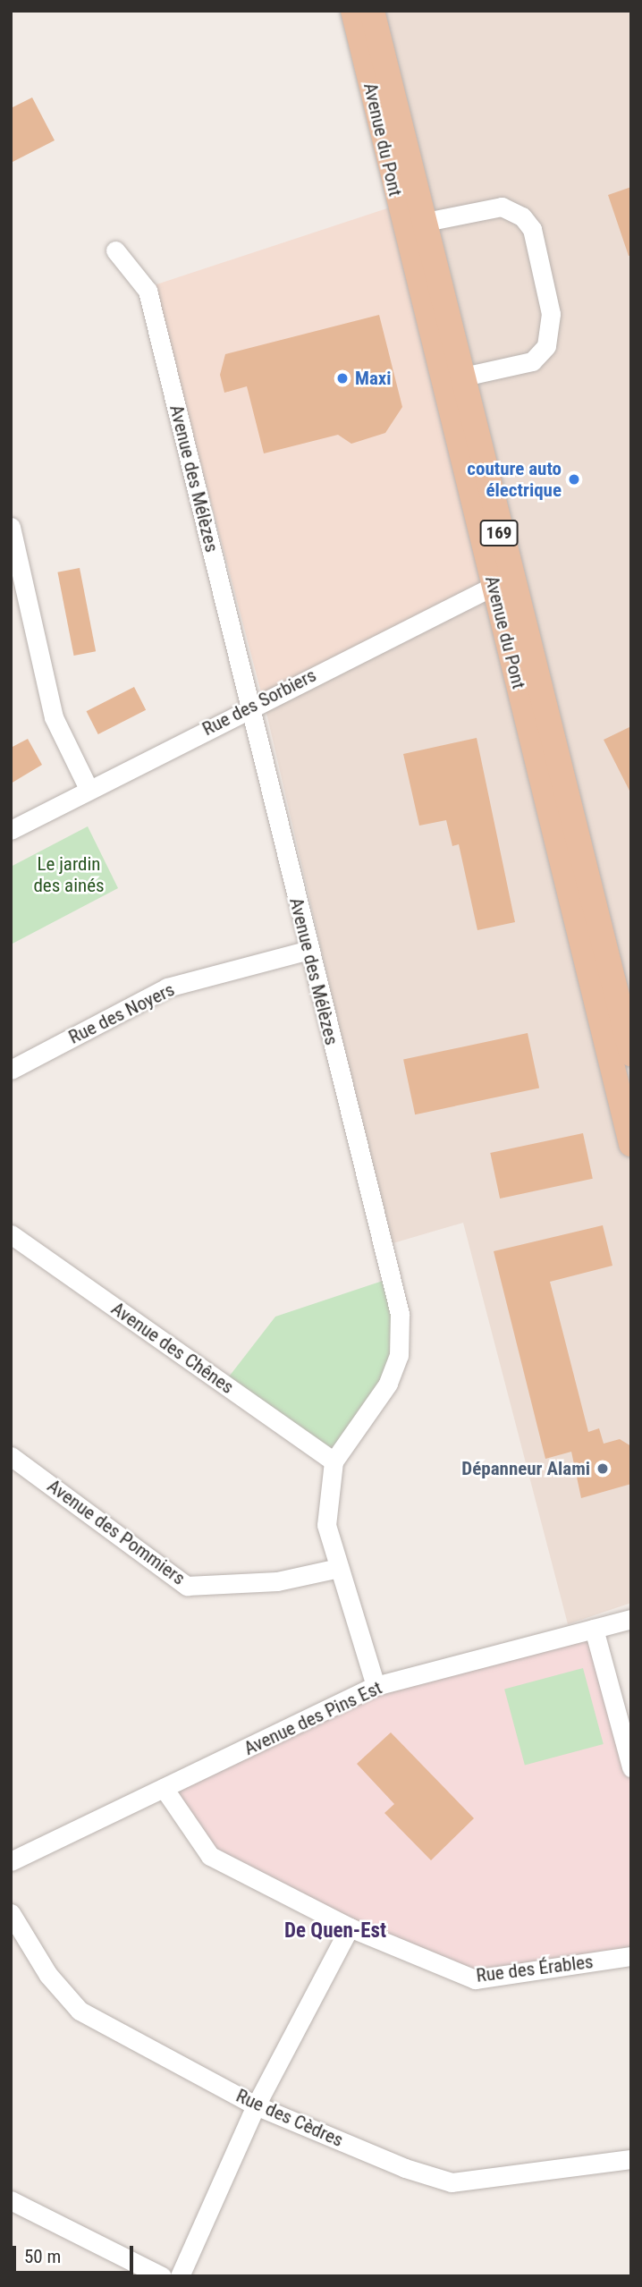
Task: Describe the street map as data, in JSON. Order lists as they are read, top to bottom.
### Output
{
  "streets": {
    "main road": ["Avenue du Pont", "169"],
    "street": [
      "Avenue des Mélèzes",
      "Rue des Sorbiers",
      "Rue des Noyers",
      "Avenue des Chênes",
      "Avenue des Pommiers",
      "Avenue des Pins Est",
      "Rue des Érables",
      "Rue des Cèdres"
    ]
  },
  "crossings": [
    ["Avenue du Pont", "Rue des Sorbiers"],
    ["Avenue des Mélèzes", "Rue des Sorbiers"],
    ["Avenue des Mélèzes", "Rue des Noyers"],
    ["Avenue des Mélèzes", "Avenue des Chênes"],
    ["Avenue des Mélèzes", "Avenue des Pommiers"],
    ["Avenue des Mélèzes", "Avenue des Pins Est"],
    ["Avenue des Pins Est", "Rue des Érables"]
  ],
  "districts": ["De Quen-Est"],
  "parks": ["Le jardin des ainés"],
  "places": ["Maxi", "couture auto électrique", "Dépanneur Alami"],
  "scale_bar": "50 m"
}
